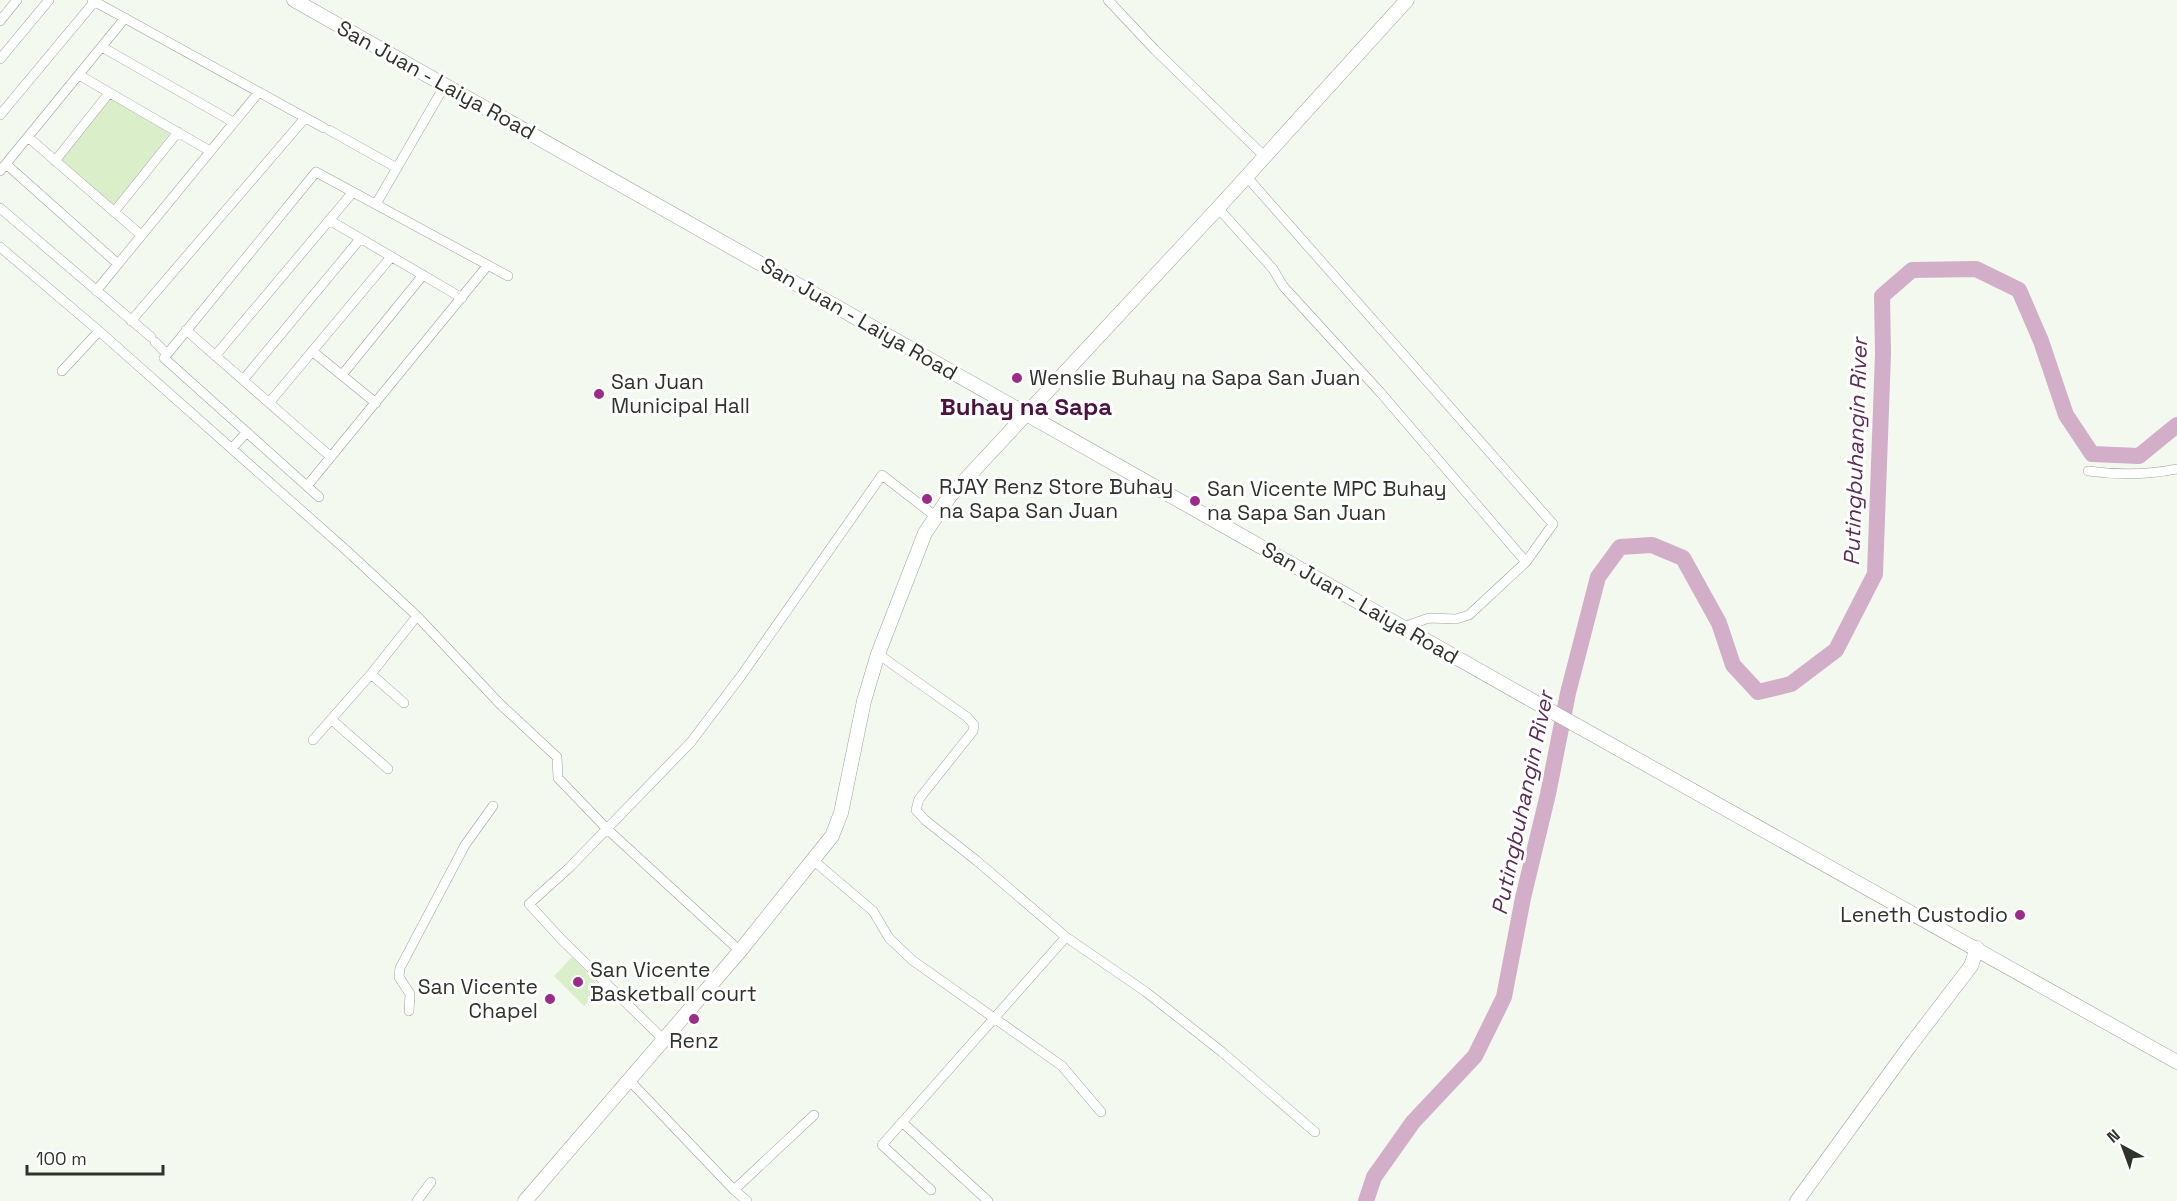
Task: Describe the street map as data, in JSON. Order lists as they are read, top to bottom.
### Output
{
  "streets": {
    "main road": ["San Juan - Laiya Road"]
  },
  "districts": ["Buhay na Sapa"],
  "water": ["Putingbuhangin River"],
  "places": [
    "Wenslie Buhay na Sapa San Juan",
    "San Juan Municipal Hall",
    "RJAY Renz Store Buhay na Sapa San Juan",
    "San Vicente MPC Buhay na Sapa San Juan",
    "Leneth Custodio",
    "San Vicente Basketball court",
    "San Vicente Chapel",
    "Renz"
  ],
  "scale_bar": "100 m",
  "north": "top left"
}
